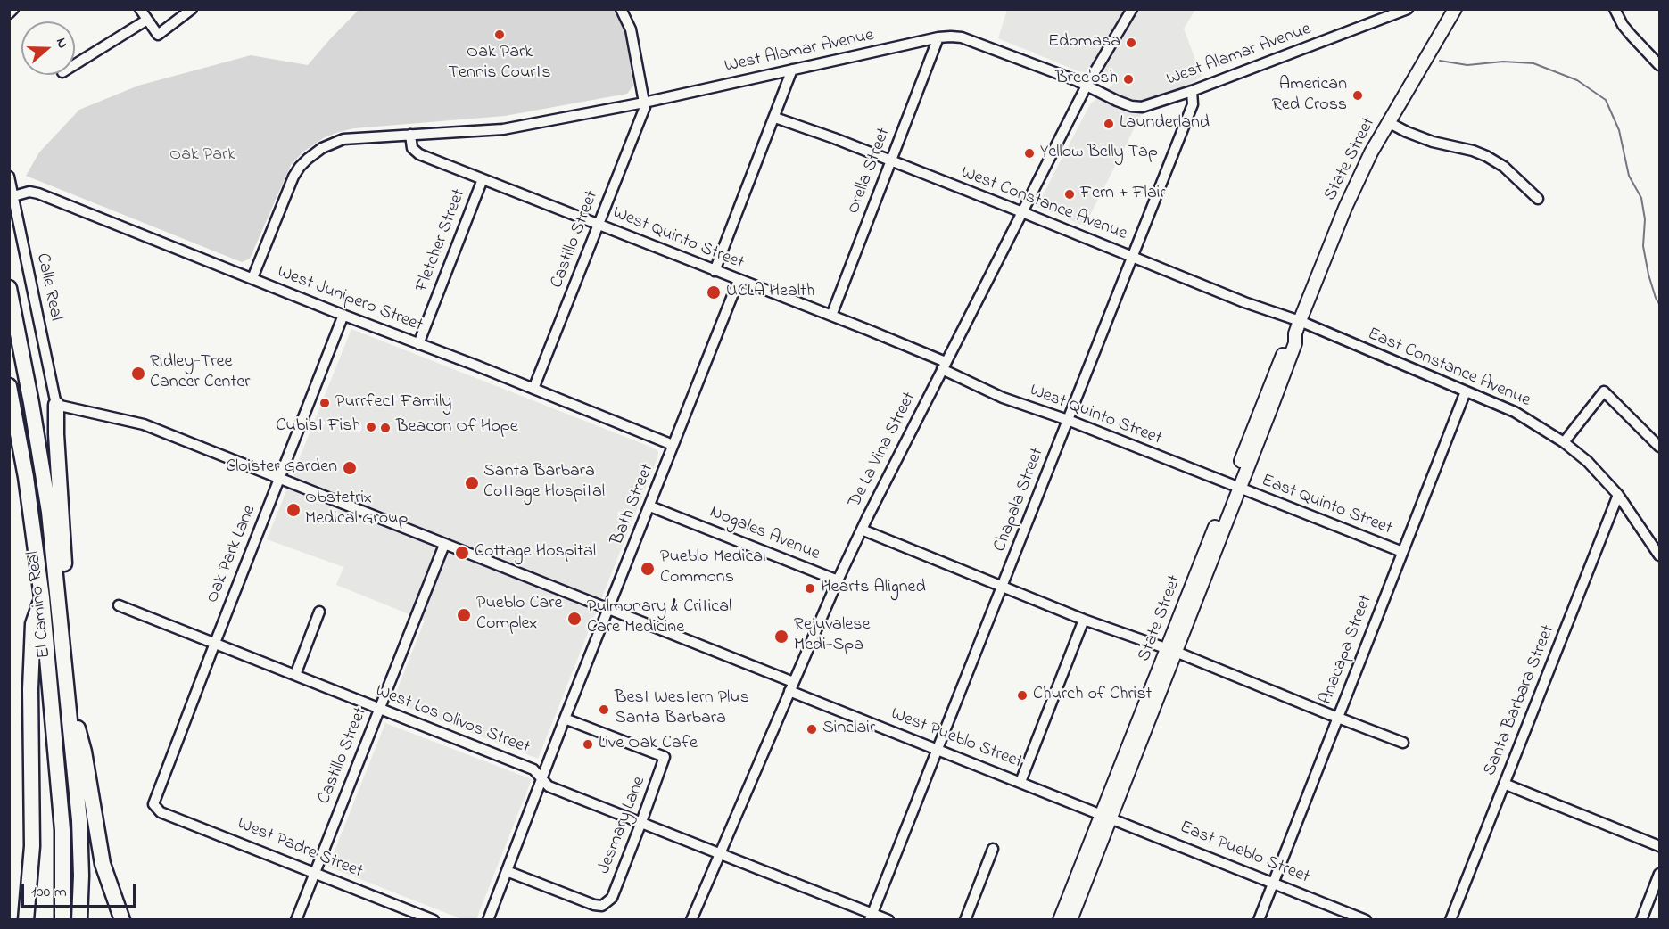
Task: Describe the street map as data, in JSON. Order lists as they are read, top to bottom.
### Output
{
  "streets": {
    "highway": ["El Camino Real"],
    "main road": ["State Street"],
    "street": [
      "West Alamar Avenue",
      "Orella Street",
      "West Constance Avenue",
      "West Quinto Street",
      "Castillo Street",
      "Fletcher Street",
      "Calle Real",
      "West Junipero Street",
      "East Constance Avenue",
      "De La Vina Street",
      "Chapala Street",
      "Bath Street",
      "East Quinto Street",
      "Nogales Avenue",
      "Oak Park Lane",
      "Anacapa Street",
      "Santa Barbara Street",
      "West Los Olivos Street",
      "West Pueblo Street",
      "Jesmary Lane",
      "West Padre Street",
      "East Pueblo Street"
    ]
  },
  "crossings": [
    ["West Alamar Avenue", "Orella Street"],
    ["West Alamar Avenue", "West Quinto Street"],
    ["West Alamar Avenue", "Castillo Street"],
    ["West Alamar Avenue", "West Junipero Street"],
    ["West Alamar Avenue", "De La Vina Street"],
    ["West Alamar Avenue", "Chapala Street"],
    ["State Street", "West Constance Avenue"],
    ["State Street", "West Quinto Street"],
    ["State Street", "East Constance Avenue"],
    ["State Street", "East Quinto Street"],
    ["State Street", "West Pueblo Street"],
    ["State Street", "East Pueblo Street"],
    ["Orella Street", "West Constance Avenue"],
    ["Orella Street", "West Quinto Street"],
    ["West Constance Avenue", "East Constance Avenue"],
    ["West Constance Avenue", "De La Vina Street"],
    ["West Constance Avenue", "Chapala Street"],
    ["West Quinto Street", "Castillo Street"],
    ["West Quinto Street", "Fletcher Street"],
    ["West Quinto Street", "De La Vina Street"],
    ["West Quinto Street", "Chapala Street"],
    ["West Quinto Street", "Bath Street"],
    ["West Quinto Street", "East Quinto Street"],
    ["Castillo Street", "West Junipero Street"],
    ["Castillo Street", "West Los Olivos Street"],
    ["Castillo Street", "West Pueblo Street"],
    ["Castillo Street", "West Padre Street"],
    ["Fletcher Street", "West Junipero Street"],
    ["Calle Real", "West Junipero Street"],
    ["Calle Real", "West Pueblo Street"],
    ["West Junipero Street", "Bath Street"],
    ["West Junipero Street", "Oak Park Lane"],
    ["East Constance Avenue", "Anacapa Street"],
    ["East Constance Avenue", "Santa Barbara Street"],
    ["De La Vina Street", "Nogales Avenue"],
    ["De La Vina Street", "West Los Olivos Street"],
    ["De La Vina Street", "West Pueblo Street"],
    ["Chapala Street", "West Los Olivos Street"],
    ["Chapala Street", "West Pueblo Street"],
    ["Bath Street", "Nogales Avenue"],
    ["Bath Street", "West Los Olivos Street"],
    ["Bath Street", "West Pueblo Street"],
    ["Bath Street", "Jesmary Lane"],
    ["East Quinto Street", "Anacapa Street"],
    ["Oak Park Lane", "West Los Olivos Street"],
    ["Oak Park Lane", "West Pueblo Street"],
    ["Oak Park Lane", "West Padre Street"],
    ["Anacapa Street", "East Pueblo Street"],
    ["West Los Olivos Street", "Jesmary Lane"],
    ["West Pueblo Street", "East Pueblo Street"]
  ],
  "parks": ["Oak Park"],
  "places": [
    "Oak Park Tennis Courts",
    "Edomasa",
    "Bree'osh",
    "American Red Cross",
    "Launderland",
    "Yellow Belly Tap",
    "Fern + Flair",
    "UCLA Health",
    "Ridley-Tree Cancer Center",
    "Purrfect Family",
    "Cubist Fish",
    "Beacon Of Hope",
    "Cloister Garden",
    "Santa Barbara Cottage Hospital",
    "Obstetrix Medical Group",
    "Cottage Hospital",
    "Pueblo Medical Commons",
    "Hearts Aligned",
    "Pueblo Care Complex",
    "Pulmonary & Critical Care Medicine",
    "Rejuvalese Medi-Spa",
    "Church of Christ",
    "Best Western Plus Santa Barbara",
    "Sinclair",
    "Live Oak Cafe"
  ],
  "scale_bar": "100 m",
  "north": "right"
}
